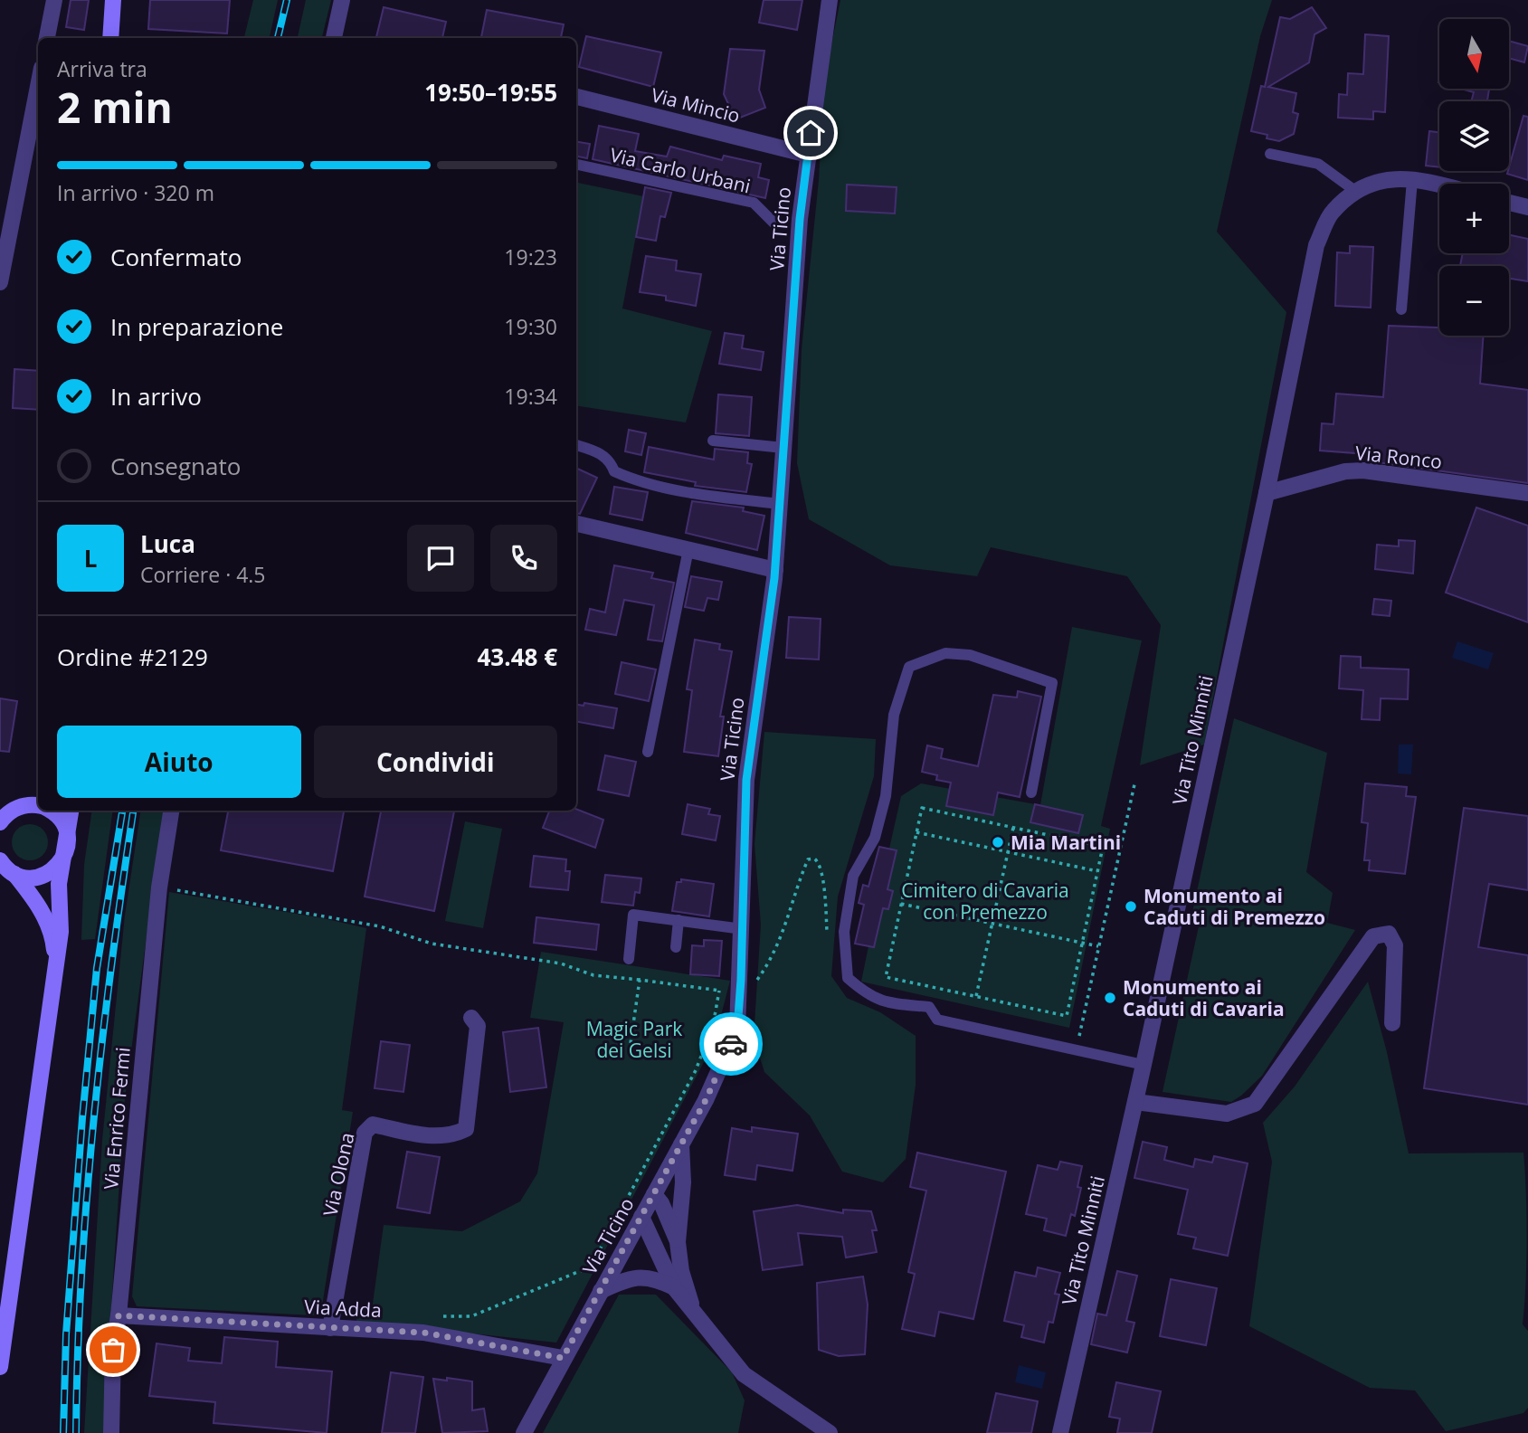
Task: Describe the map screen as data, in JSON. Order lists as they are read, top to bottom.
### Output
{
  "streets": {
    "street": [
      "Via Mincio",
      "Via Ticino",
      "Via Ronco",
      "Via Tito Minniti",
      "Via Enrico Fermi",
      "Via Olona",
      "Via Adda"
    ],
    "lane": ["Via Carlo Urbani"]
  },
  "crossings": [
    ["Via Mincio", "Via Ticino"],
    ["Via Ticino", "Via Adda"],
    ["Via Ronco", "Via Tito Minniti"],
    ["Via Enrico Fermi", "Via Adda"],
    ["Via Olona", "Via Adda"]
  ],
  "parks": ["Cimitero di Cavaria con Premezzo", "Magic Park dei Gelsi"],
  "places": ["Mia Martini", "Monumento ai Caduti di Premezzo", "Monumento ai Caduti di Cavaria"],
  "north": "bottom",
  "page": {
    "map_buttons": ["+", "−"],
    "heading": ["2 min", "Arriva tra", "19:50–19:55"],
    "panel": [
      "Luca",
      "Corriere · 4.5",
      "Ordine #2129",
      "43.48 €"
    ],
    "bar": "In arrivo · 320 m",
    "list": [
      ["Confermato", "19:23"],
      ["In preparazione", "19:30"],
      ["In arrivo", "19:34"],
      "Consegnato"
    ],
    "round": "L",
    "buttons": ["Aiuto", "Condividi"]
  }
}
